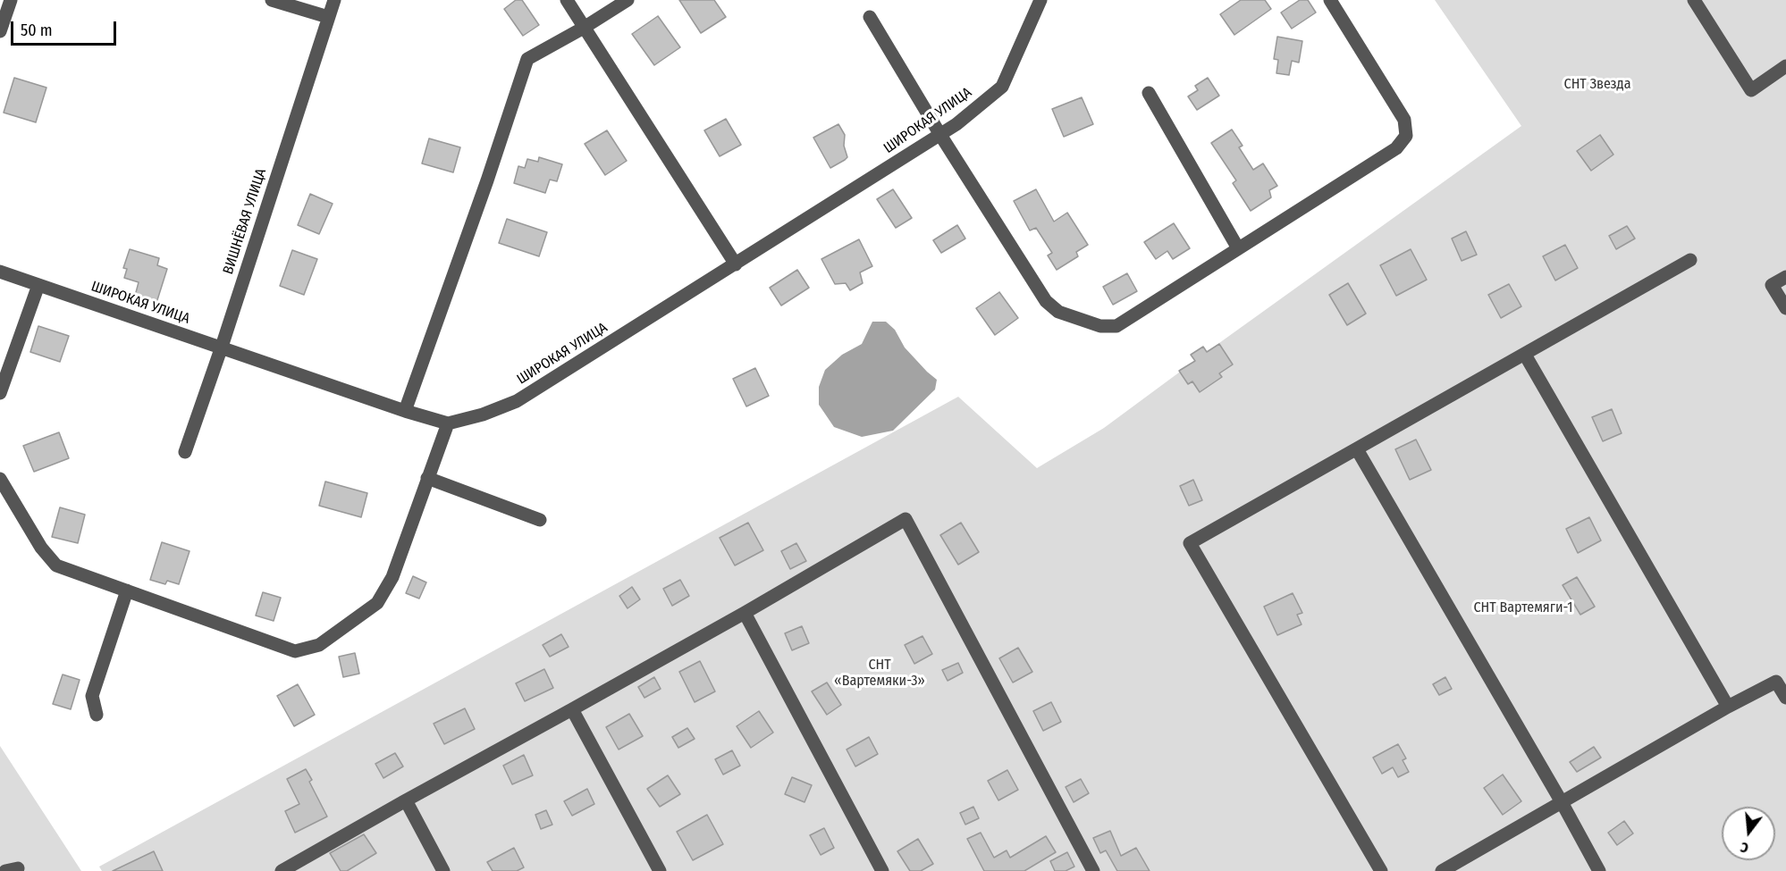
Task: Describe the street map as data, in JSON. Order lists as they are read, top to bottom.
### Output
{
  "streets": {
    "street": ["ШИРОКАЯ УЛИЦА", "ВИШНЁВАЯ УЛИЦА"]
  },
  "crossings": [
    ["ШИРОКАЯ УЛИЦА", "ВИШНЁВАЯ УЛИЦА"]
  ],
  "parks": ["СНТ Звезда", "СНТ Вартемяги-1", "СНТ «Вартемяки-3»"],
  "scale_bar": "50 m",
  "north": "bottom"
}
